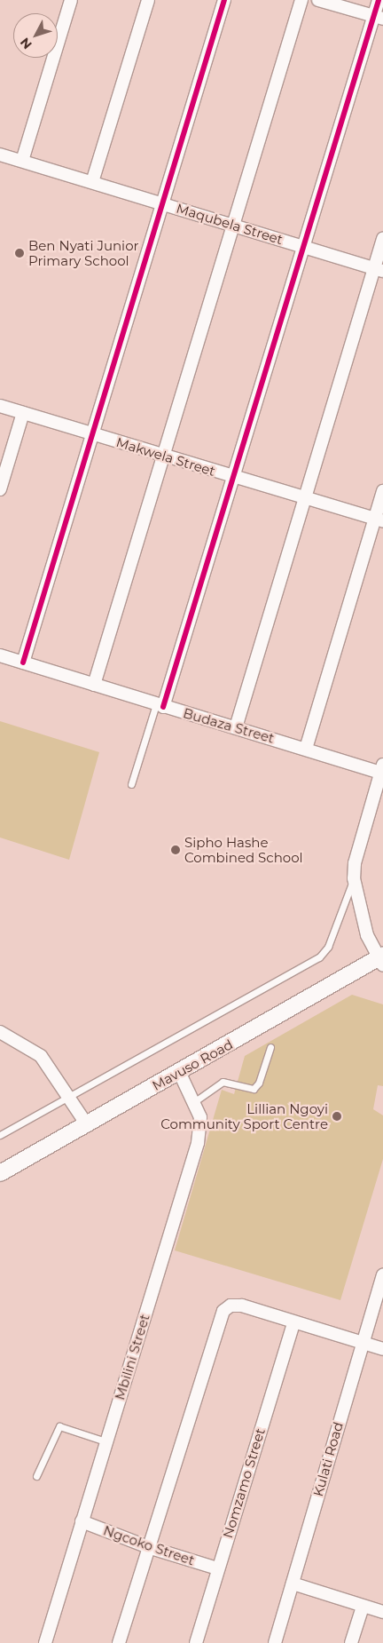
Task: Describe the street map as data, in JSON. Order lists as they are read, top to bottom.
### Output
{
  "streets": {
    "street": [
      "Maqubela Street",
      "Makwela Street",
      "Budaza Street",
      "Mavuso Road",
      "Mbilini Street",
      "Kulati Road",
      "Nomzamo Street",
      "Ngcoko Street"
    ]
  },
  "crossings": [
    ["Mavuso Road", "Mbilini Street"],
    ["Mbilini Street", "Ngcoko Street"],
    ["Nomzamo Street", "Ngcoko Street"]
  ],
  "places": ["Ben Nyati Junior Primary School", "Sipho Hashe Combined School", "Lillian Ngoyi Community Sport Centre"],
  "north": "bottom left"
}
